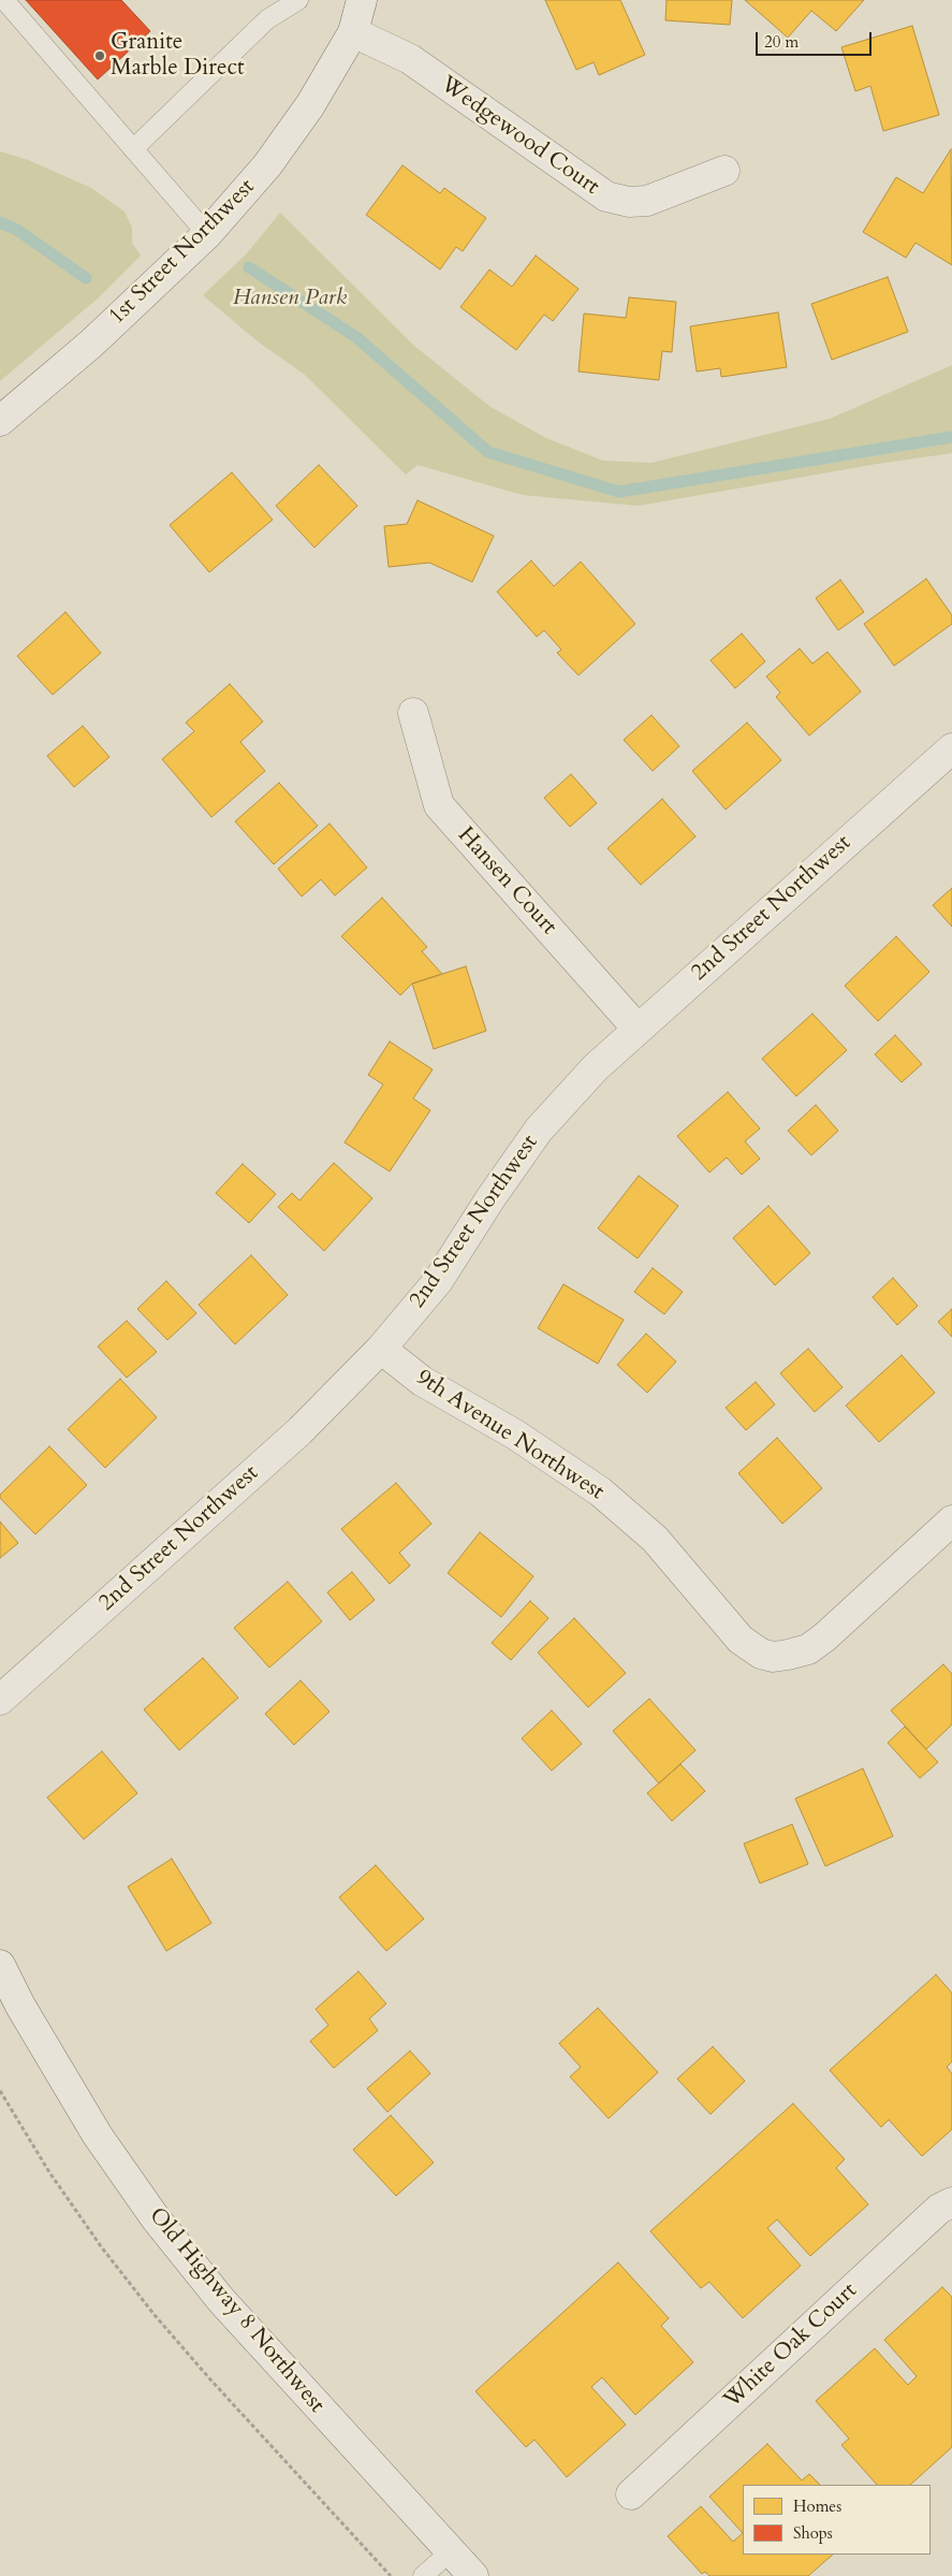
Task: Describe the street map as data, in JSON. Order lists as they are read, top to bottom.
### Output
{
  "streets": {
    "street": [
      "Wedgewood Court",
      "1st Street Northwest",
      "Hansen Court",
      "2nd Street Northwest",
      "9th Avenue Northwest",
      "Old Highway 8 Northwest",
      "White Oak Court"
    ]
  },
  "crossings": [
    ["Wedgewood Court", "1st Street Northwest"],
    ["Hansen Court", "2nd Street Northwest"],
    ["2nd Street Northwest", "9th Avenue Northwest"]
  ],
  "parks": ["Hansen Park"],
  "places": ["Granite Marble Direct"],
  "legend": ["Homes", "Shops"],
  "scale_bar": "20 m"
}
